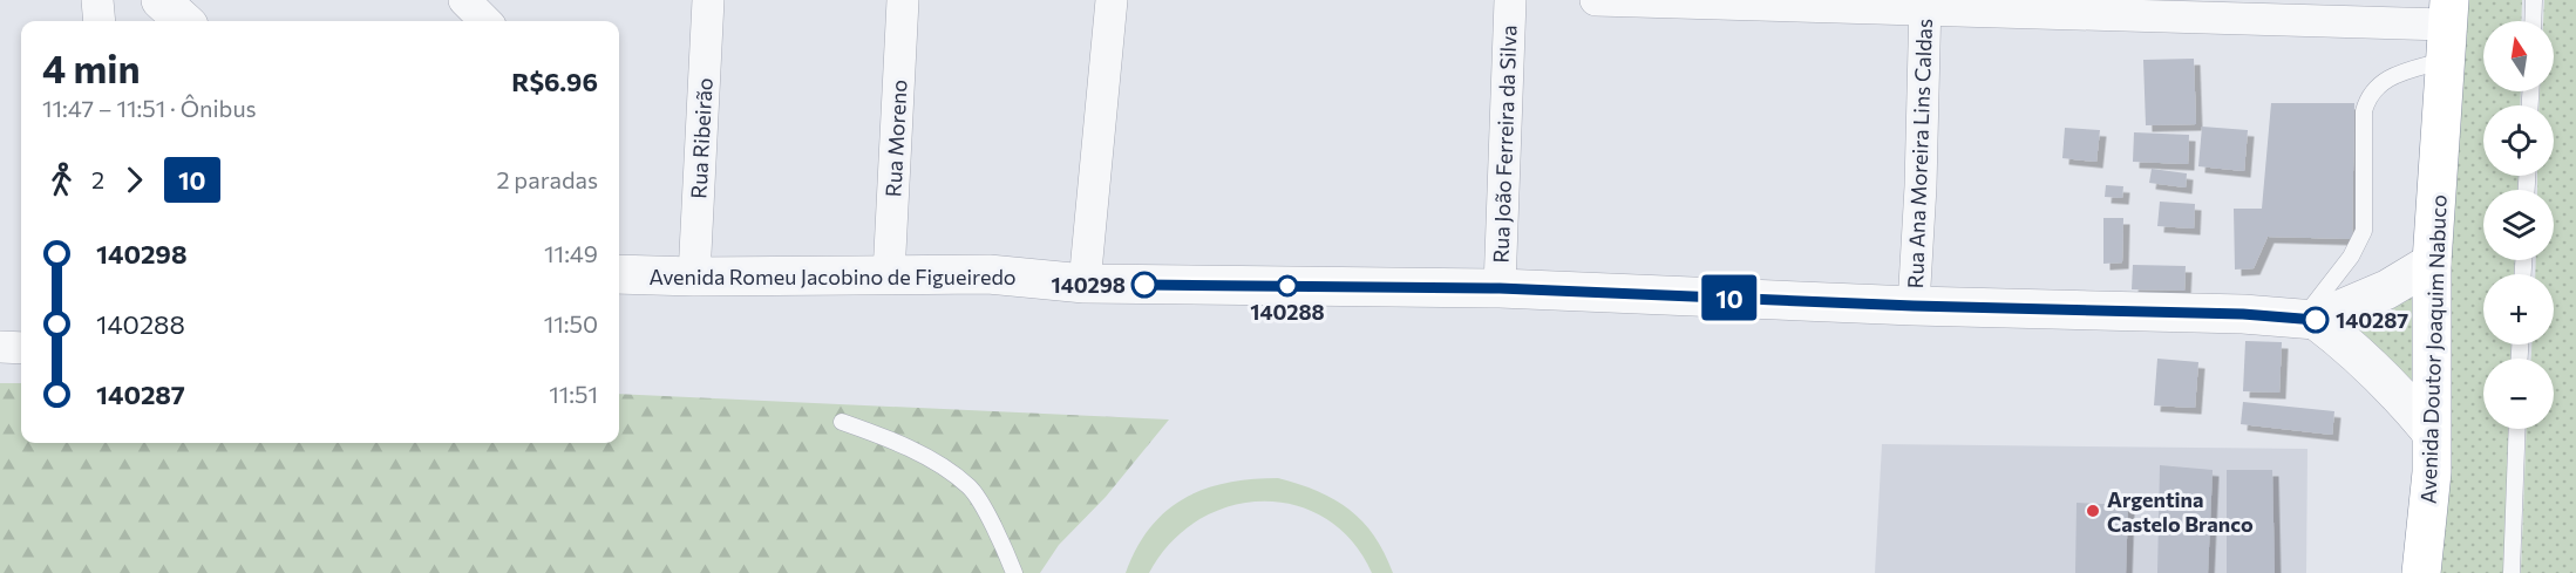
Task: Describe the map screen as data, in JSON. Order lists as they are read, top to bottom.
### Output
{
  "streets": {
    "highway": ["Avenida Doutor Joaquim Nabuco"],
    "street": [
      "Rua Ribeirão",
      "Rua Moreno",
      "Rua João Ferreira da Silva",
      "Rua Ana Moreira Lins Caldas",
      "Avenida Romeu Jacobino de Figueiredo"
    ]
  },
  "crossings": [
    ["Rua Ribeirão", "Avenida Romeu Jacobino de Figueiredo"],
    ["Rua Moreno", "Avenida Romeu Jacobino de Figueiredo"],
    ["Rua João Ferreira da Silva", "Avenida Romeu Jacobino de Figueiredo"],
    ["Rua Ana Moreira Lins Caldas", "Avenida Romeu Jacobino de Figueiredo"],
    ["Avenida Romeu Jacobino de Figueiredo", "Avenida Doutor Joaquim Nabuco"]
  ],
  "places": [
    "140298",
    "140288",
    "140287",
    "Argentina Castelo Branco"
  ],
  "lines": ["bus line 10"],
  "north": "top",
  "page": {
    "on_map": "10",
    "map_buttons": ["+", "−"],
    "heading": ["4 min", "11:47 – 11:51 · Ônibus", "R$6.96"],
    "legs": ["2", "10", "2 paradas"],
    "list": [
      {
        "name": "140298",
        "value": "11:49"
      },
      {
        "name": "140288",
        "value": "11:50"
      },
      {
        "name": "140287",
        "value": "11:51"
      }
    ]
  }
}
